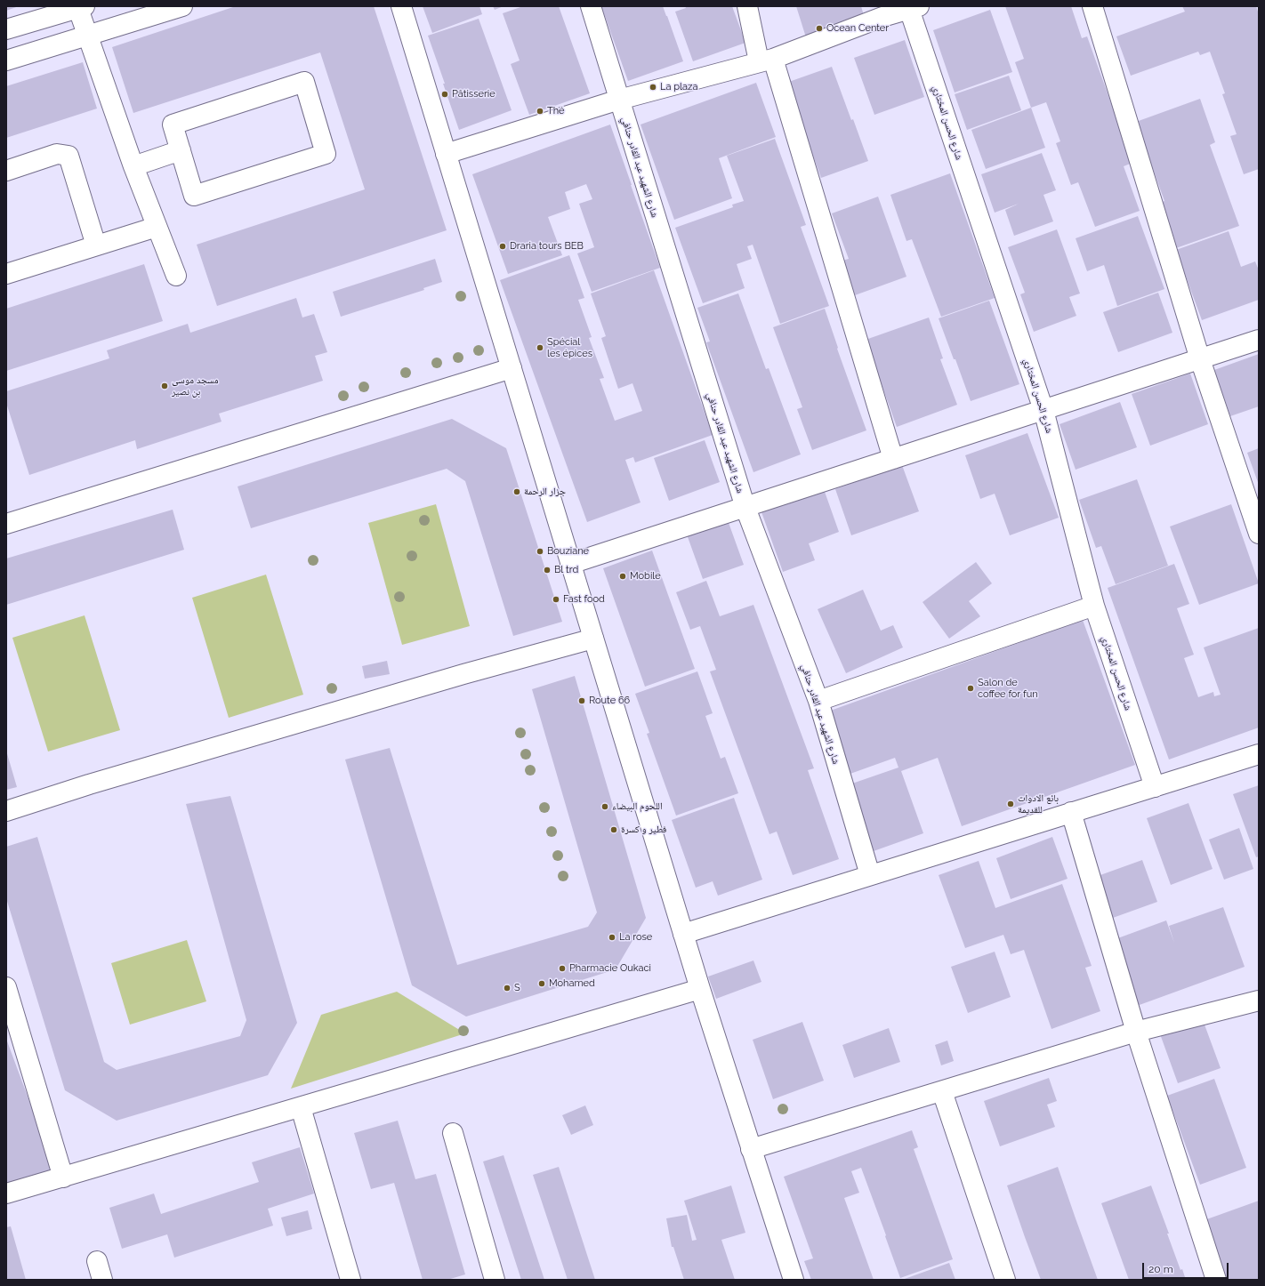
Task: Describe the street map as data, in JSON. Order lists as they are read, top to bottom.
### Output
{
  "streets": {
    "street": ["شارع الحسن المختاري", "شارع الشهيد عبد القادر حنافي"]
  },
  "places": [
    "Ocean Center",
    "La plaza",
    "Pâtisserie",
    "Thé",
    "Draria tours BEB",
    "Spécial les épices",
    "مسجد موسى بن نصير",
    "جزار الرحمة",
    "Bouziane",
    "Bl trd",
    "Mobile",
    "Fast food",
    "Salon de coffee for fun",
    "Route 66",
    "بائع الادوات للقديمة",
    "اللحوم البيضاء",
    "فطير و كسرة",
    "La rose",
    "Pharmacie Oukaci",
    "Mohamed",
    "S"
  ],
  "scale_bar": "20 m"
}
